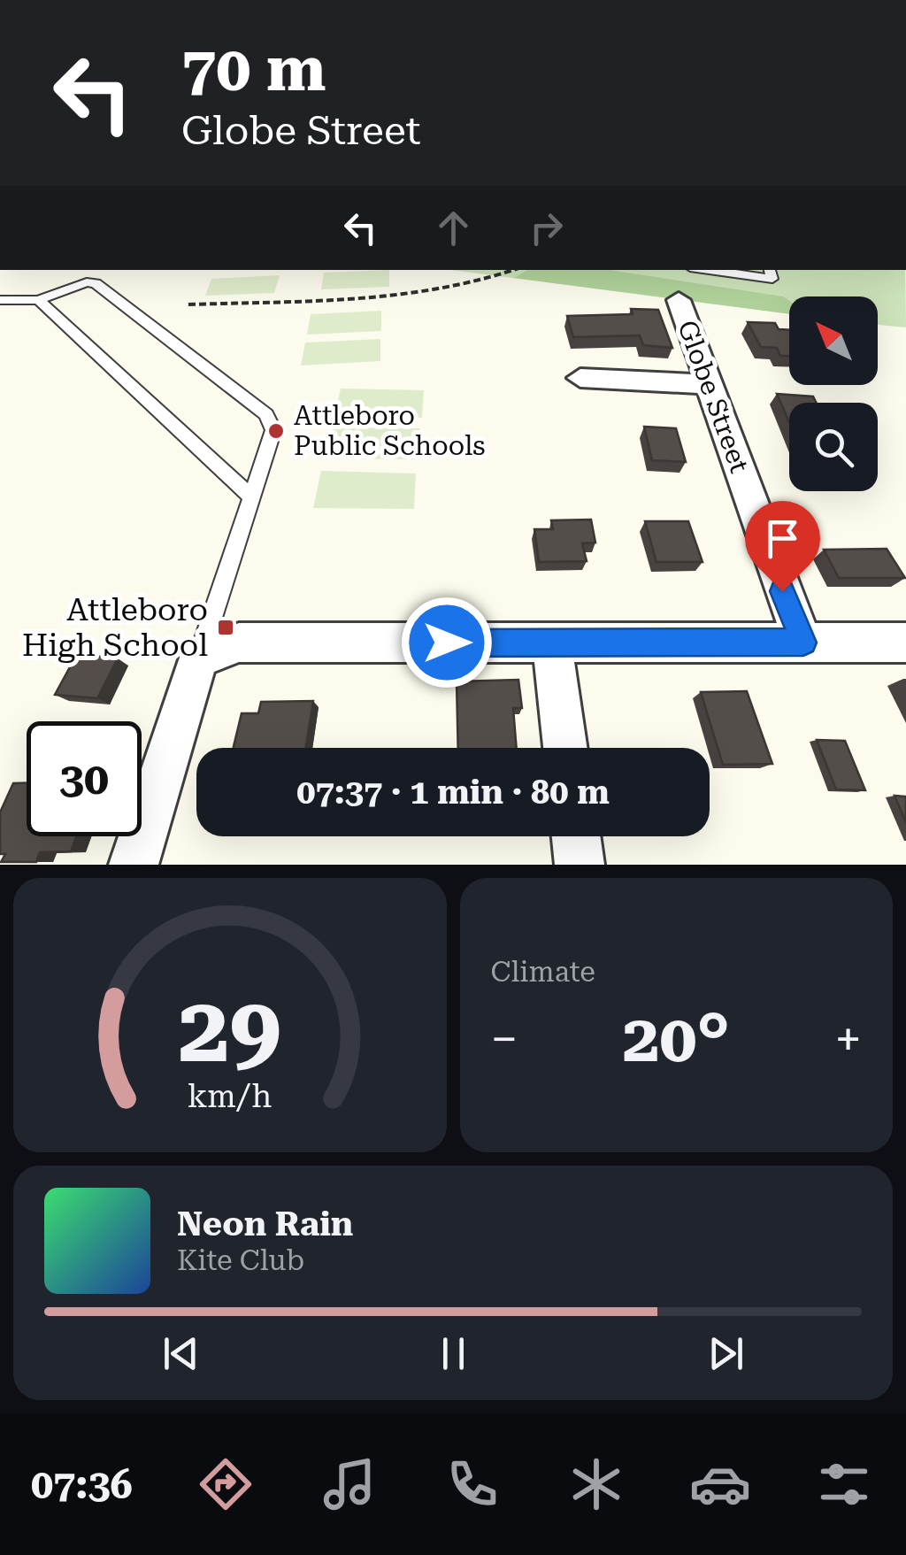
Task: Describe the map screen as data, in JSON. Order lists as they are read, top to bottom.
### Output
{
  "streets": {
    "street": ["Globe Street"]
  },
  "places": {
    "other": ["Attleboro Public Schools"],
    "transit": ["Attleboro High School"]
  },
  "north": "top left",
  "page": {
    "turn": ["70 m", "Globe Street"],
    "limit": "30",
    "trip": "07:37 · 1 min · 80 m",
    "tile": "Climate",
    "heat": ["−", "20°", "+"],
    "song": ["Neon Rain", "Kite Club"],
    "tabs": "07:36",
    "gauge": ["29", "km/h"]
  }
}
